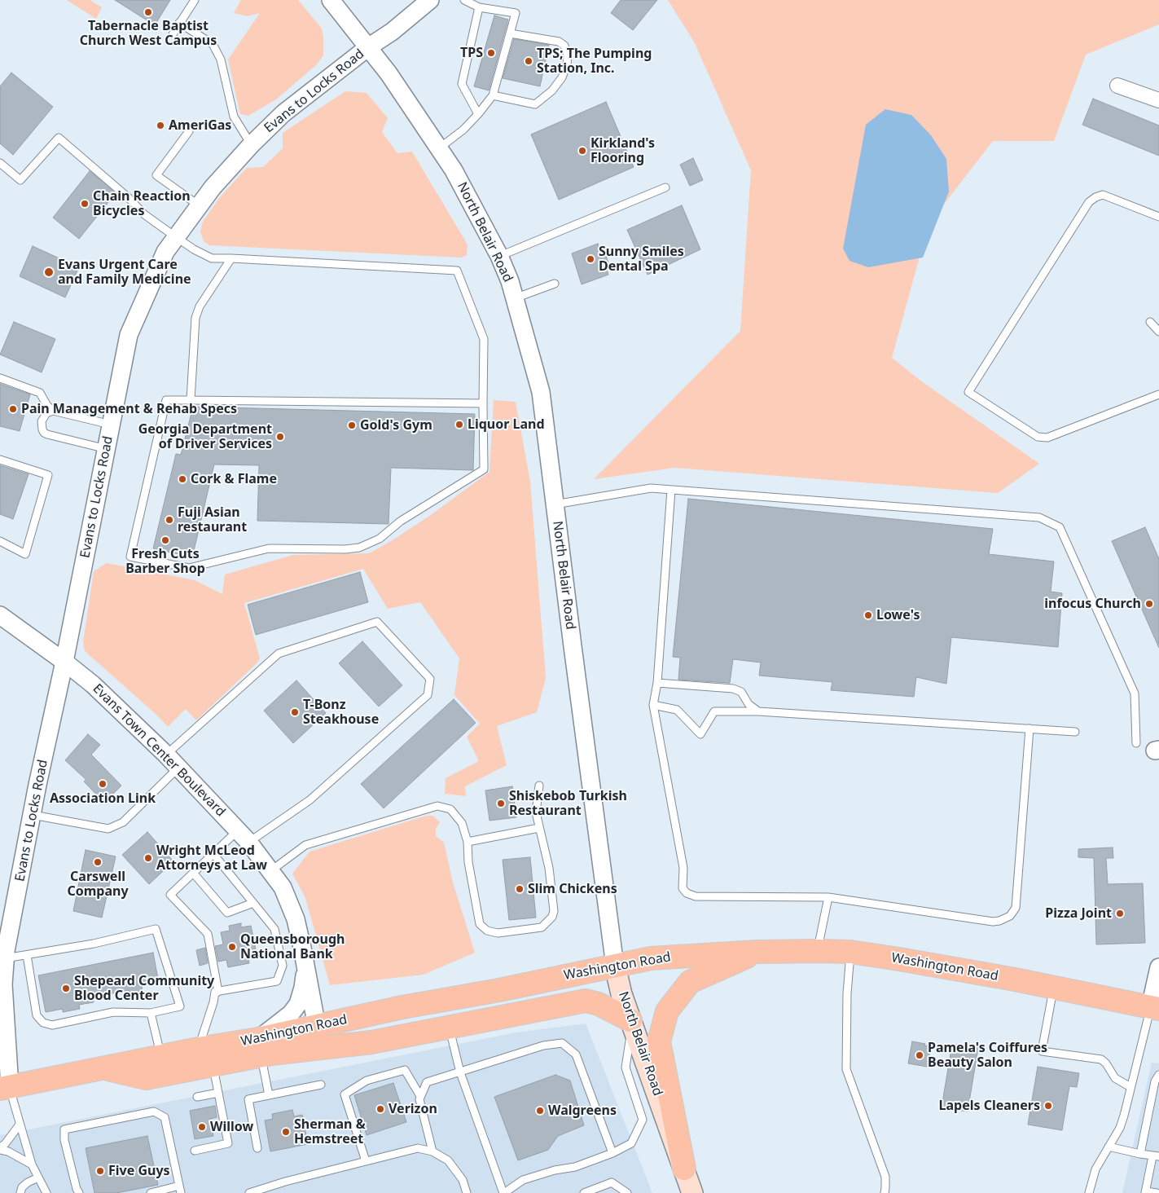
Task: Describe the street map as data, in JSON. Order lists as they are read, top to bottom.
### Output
{
  "streets": {
    "main road": ["North Belair Road", "Washington Road"],
    "street": ["Evans to Locks Road", "Evans Town Center Boulevard"]
  },
  "crossings": [
    ["Evans to Locks Road", "North Belair Road"],
    ["Evans to Locks Road", "Evans Town Center Boulevard"],
    ["Evans to Locks Road", "Washington Road"],
    ["North Belair Road", "Washington Road"],
    ["Evans Town Center Boulevard", "Washington Road"]
  ],
  "places": [
    "Tabernacle Baptist Church West Campus",
    "TPS",
    "TPS; The Pumping Station, Inc.",
    "AmeriGas",
    "Kirkland's Flooring",
    "Chain Reaction Bicycles",
    "Sunny Smiles Dental Spa",
    "Evans Urgent Care and Family Medicine",
    "Pain Management & Rehab Specs",
    "Liquor Land",
    "Gold's Gym",
    "Georgia Department of Driver Services",
    "Cork & Flame",
    "Fuji Asian restaurant",
    "Fresh Cuts Barber Shop",
    "infocus Church",
    "Lowe's",
    "T-Bonz Steakhouse",
    "Association Link",
    "Shiskebob Turkish Restaurant",
    "Wright McLeod Attorneys at Law",
    "Carswell Company",
    "Slim Chickens",
    "Pizza Joint",
    "Queensborough National Bank",
    "Shepeard Community Blood Center",
    "Pamela's Coiffures Beauty Salon",
    "Lapels Cleaners",
    "Verizon",
    "Walgreens",
    "Willow",
    "Sherman & Hemstreet",
    "Five Guys"
  ]
}
